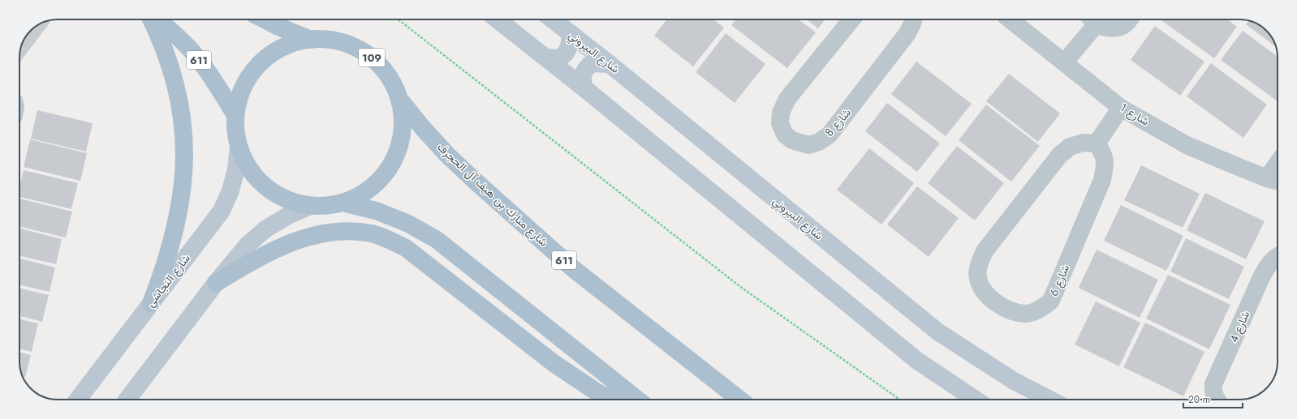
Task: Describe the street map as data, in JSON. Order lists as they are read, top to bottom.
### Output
{
  "streets": {
    "main road": ["109", "611", "شارع مبارك بن هيف آل الحجرف"],
    "street": [
      "شارع البيروني",
      "شارع 1",
      "شارع 8",
      "شارع النجاشي",
      "شارع 6",
      "شارع 4"
    ]
  },
  "crossings": [
    ["109", "611"],
    ["109", "شارع مبارك بن هيف آل الحجرف"],
    ["109", "شارع النجاشي"]
  ],
  "scale_bar": "20 m"
}
